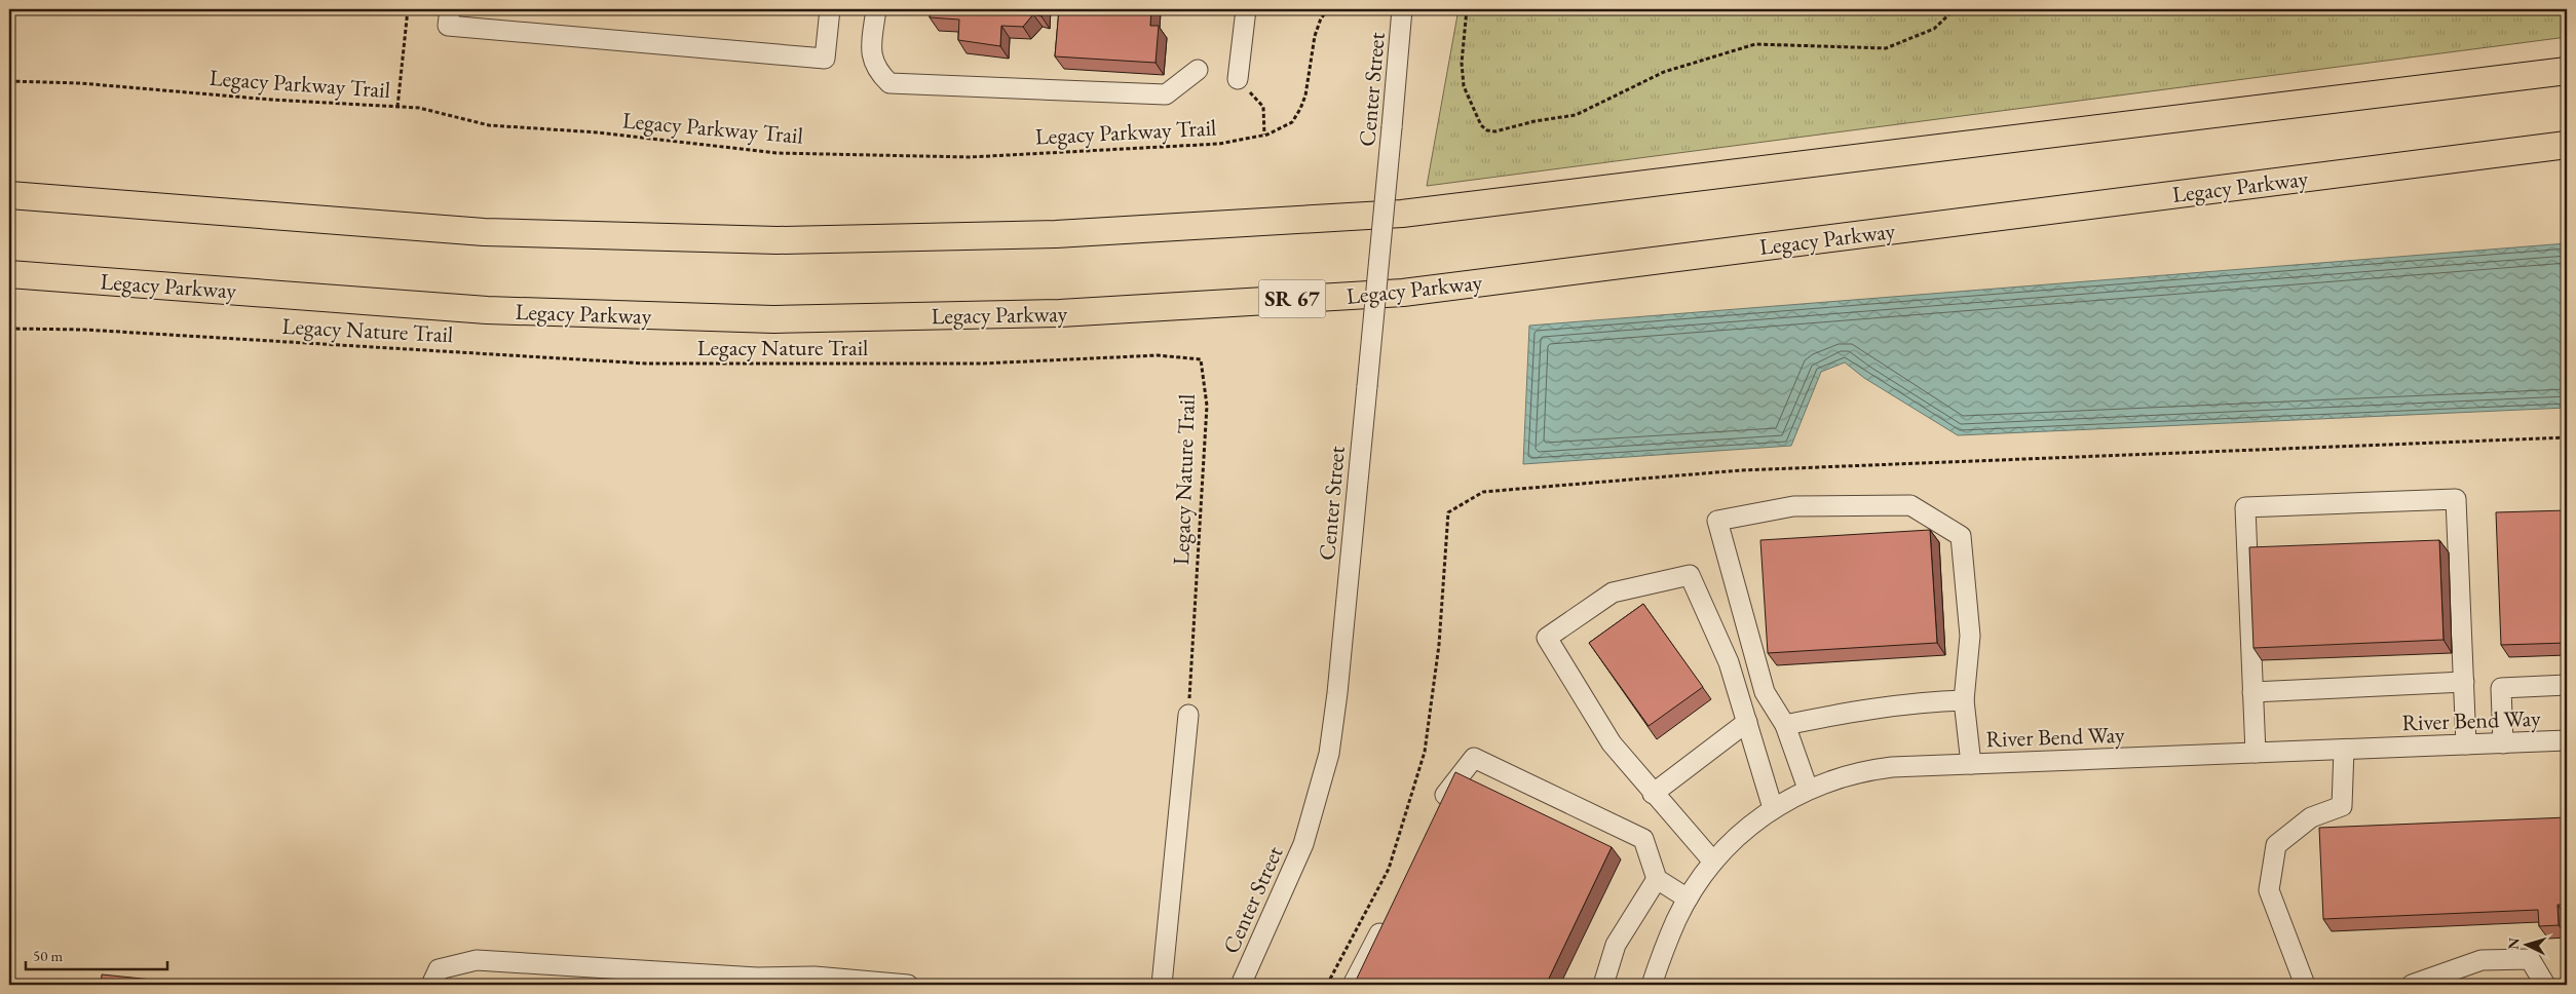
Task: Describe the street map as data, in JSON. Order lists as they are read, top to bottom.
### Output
{
  "streets": {
    "highway": ["Legacy Parkway", "SR 67"],
    "street": ["Center Street", "River Bend Way"],
    "path": ["Legacy Parkway Trail", "Legacy Nature Trail"]
  },
  "scale_bar": "50 m",
  "north": "left"
}
